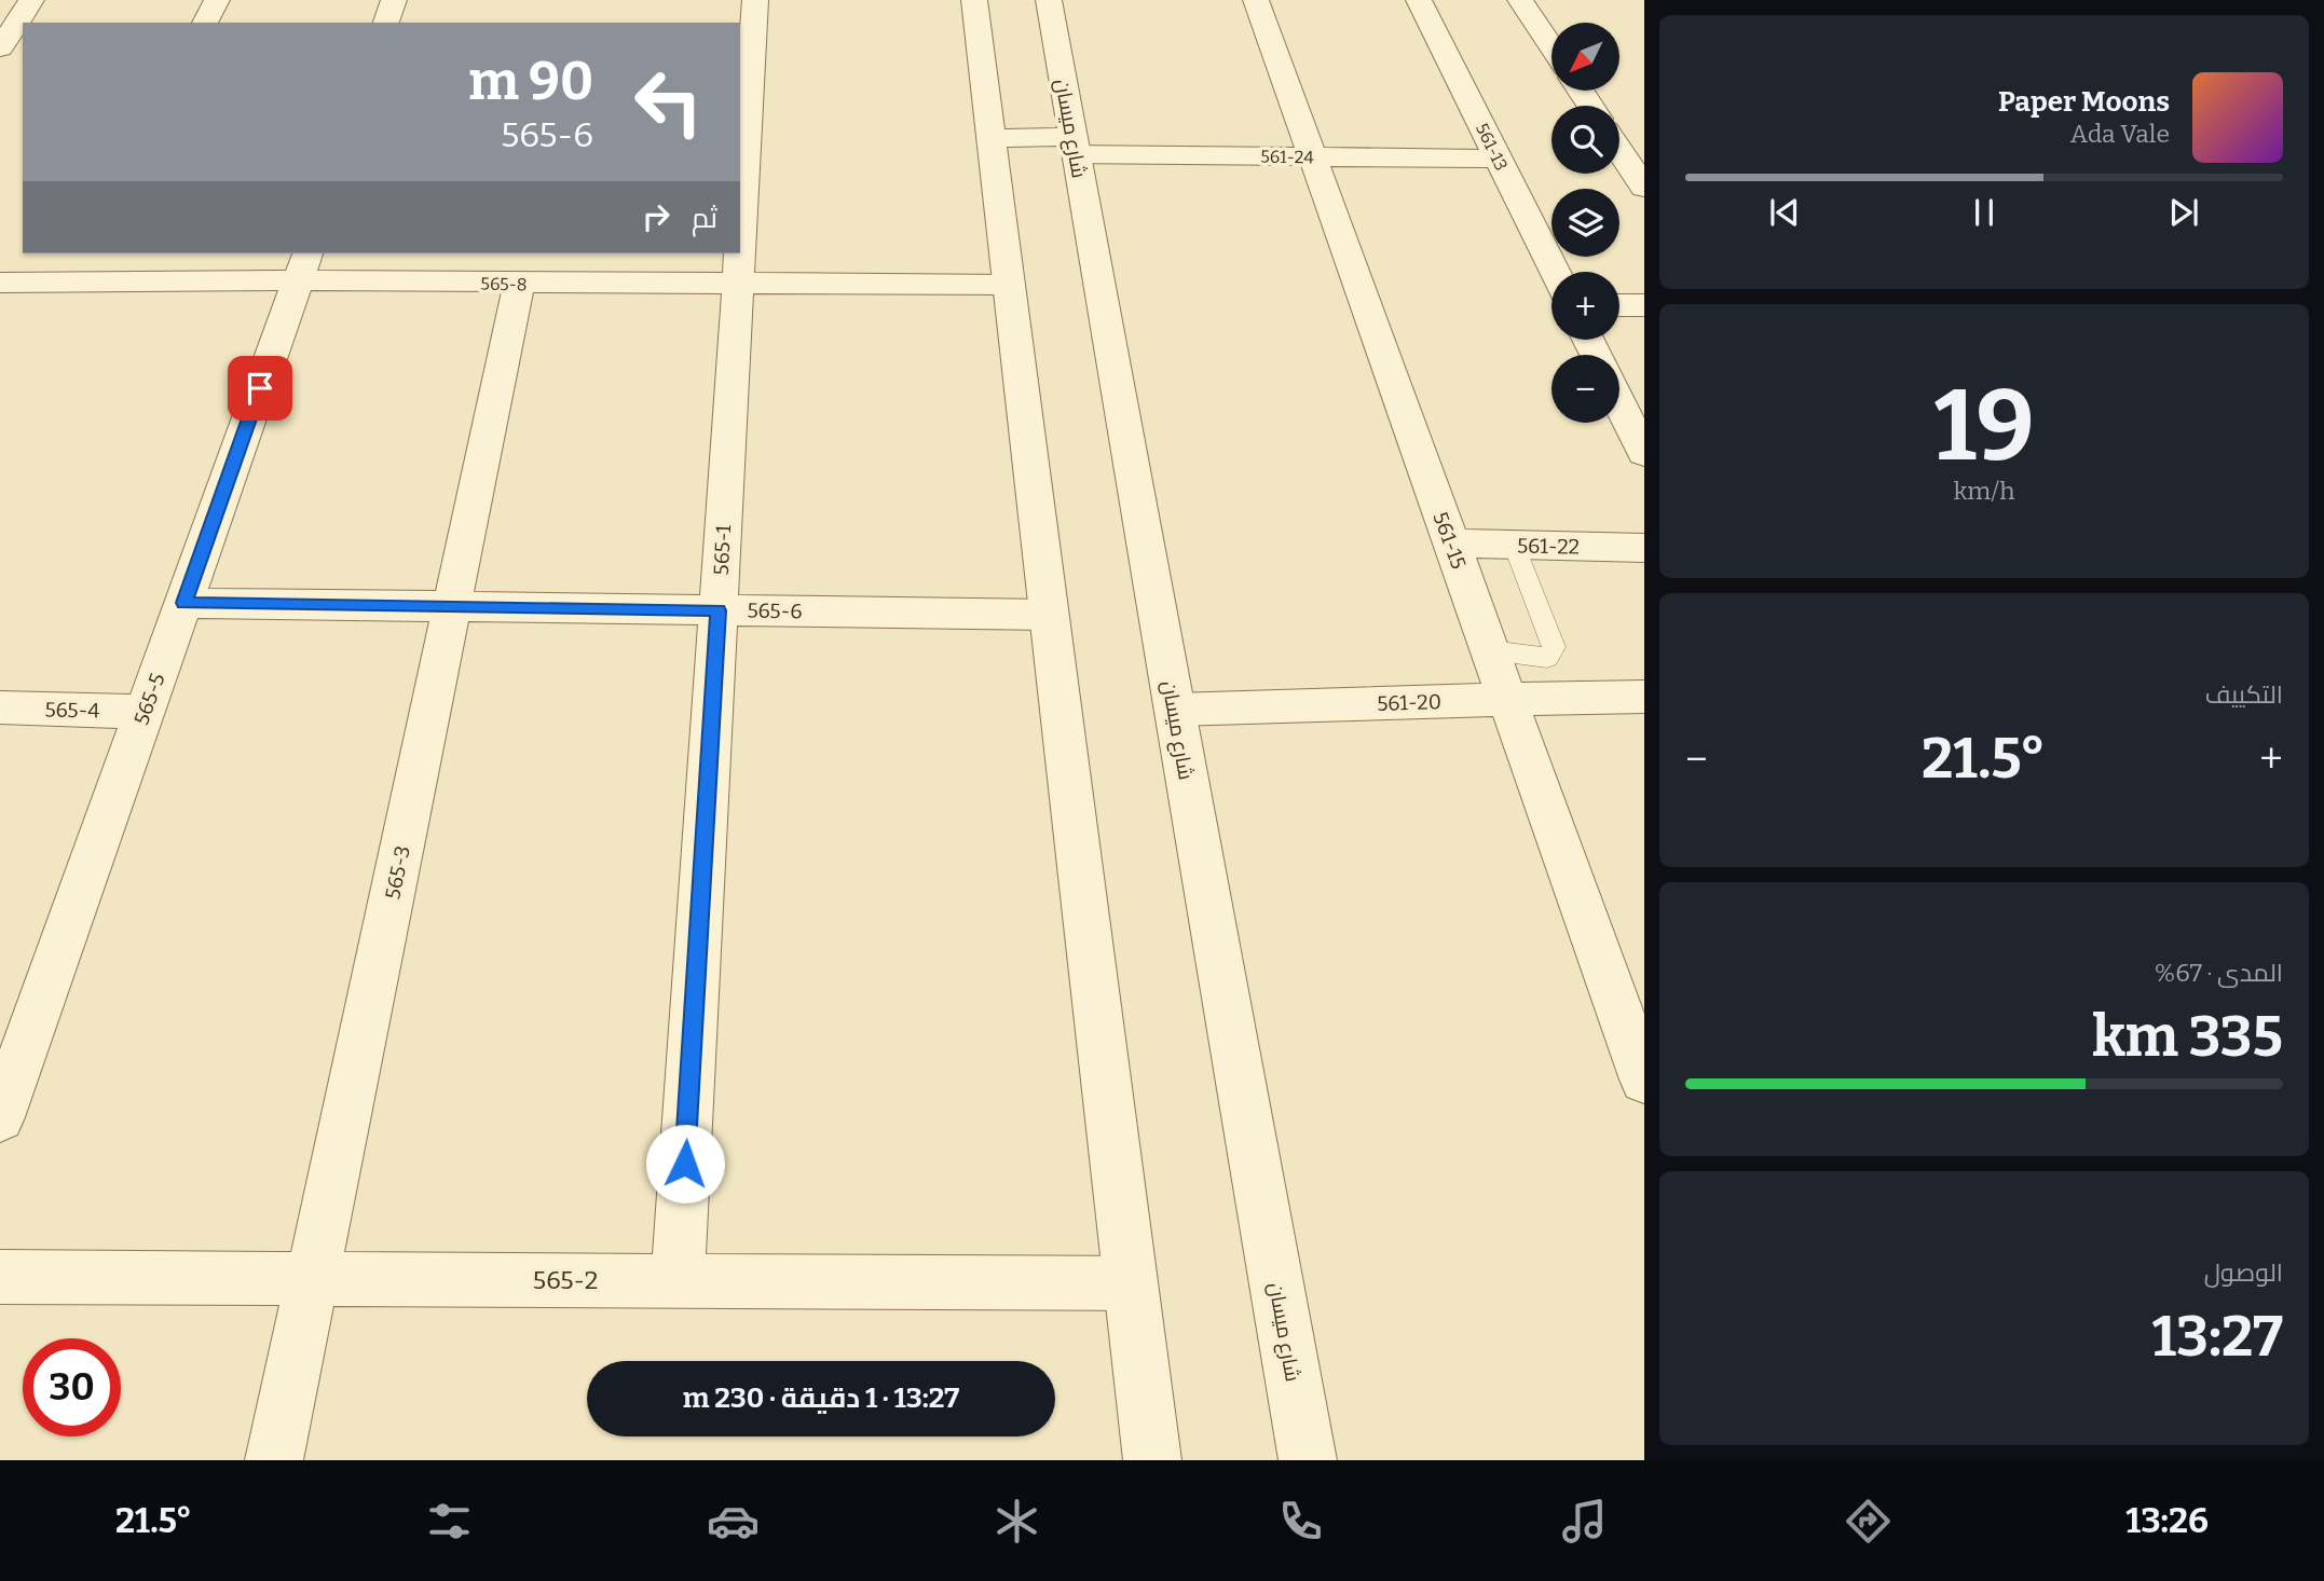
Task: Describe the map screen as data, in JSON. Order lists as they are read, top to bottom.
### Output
{
  "streets": {
    "street": [
      "شارع ميسان",
      "561-13",
      "561-24",
      "565-8",
      "561-15",
      "561-22",
      "565-1",
      "565-6",
      "565-5",
      "561-20",
      "565-4",
      "565-3",
      "565-2"
    ]
  },
  "crossings": [
    ["شارع ميسان", "561-24"],
    ["شارع ميسان", "561-20"],
    ["561-13", "561-24"],
    ["561-24", "561-15"],
    ["565-8", "565-1"],
    ["565-8", "565-5"],
    ["565-8", "565-3"],
    ["561-15", "561-22"],
    ["561-15", "561-20"],
    ["565-1", "565-6"],
    ["565-1", "565-2"],
    ["565-6", "565-5"],
    ["565-6", "565-3"],
    ["565-5", "565-4"],
    ["565-3", "565-2"]
  ],
  "north": "bottom left",
  "page": {
    "map_buttons": ["+", "−"],
    "turn": ["90 m", "565-6"],
    "song": ["Paper Moons", "Ada Vale"],
    "then": "ثم",
    "tile": [
      ["19", "km/h"],
      "التكييف",
      ["المدى · 67%", "335 km"],
      ["الوصول", "13:27"]
    ],
    "heat": ["−", "21.5°", "+"],
    "limit": "30",
    "trip": "13:27 · 1 دقيقة · 230 m",
    "tabs": ["13:26", "21.5°"]
  }
}
